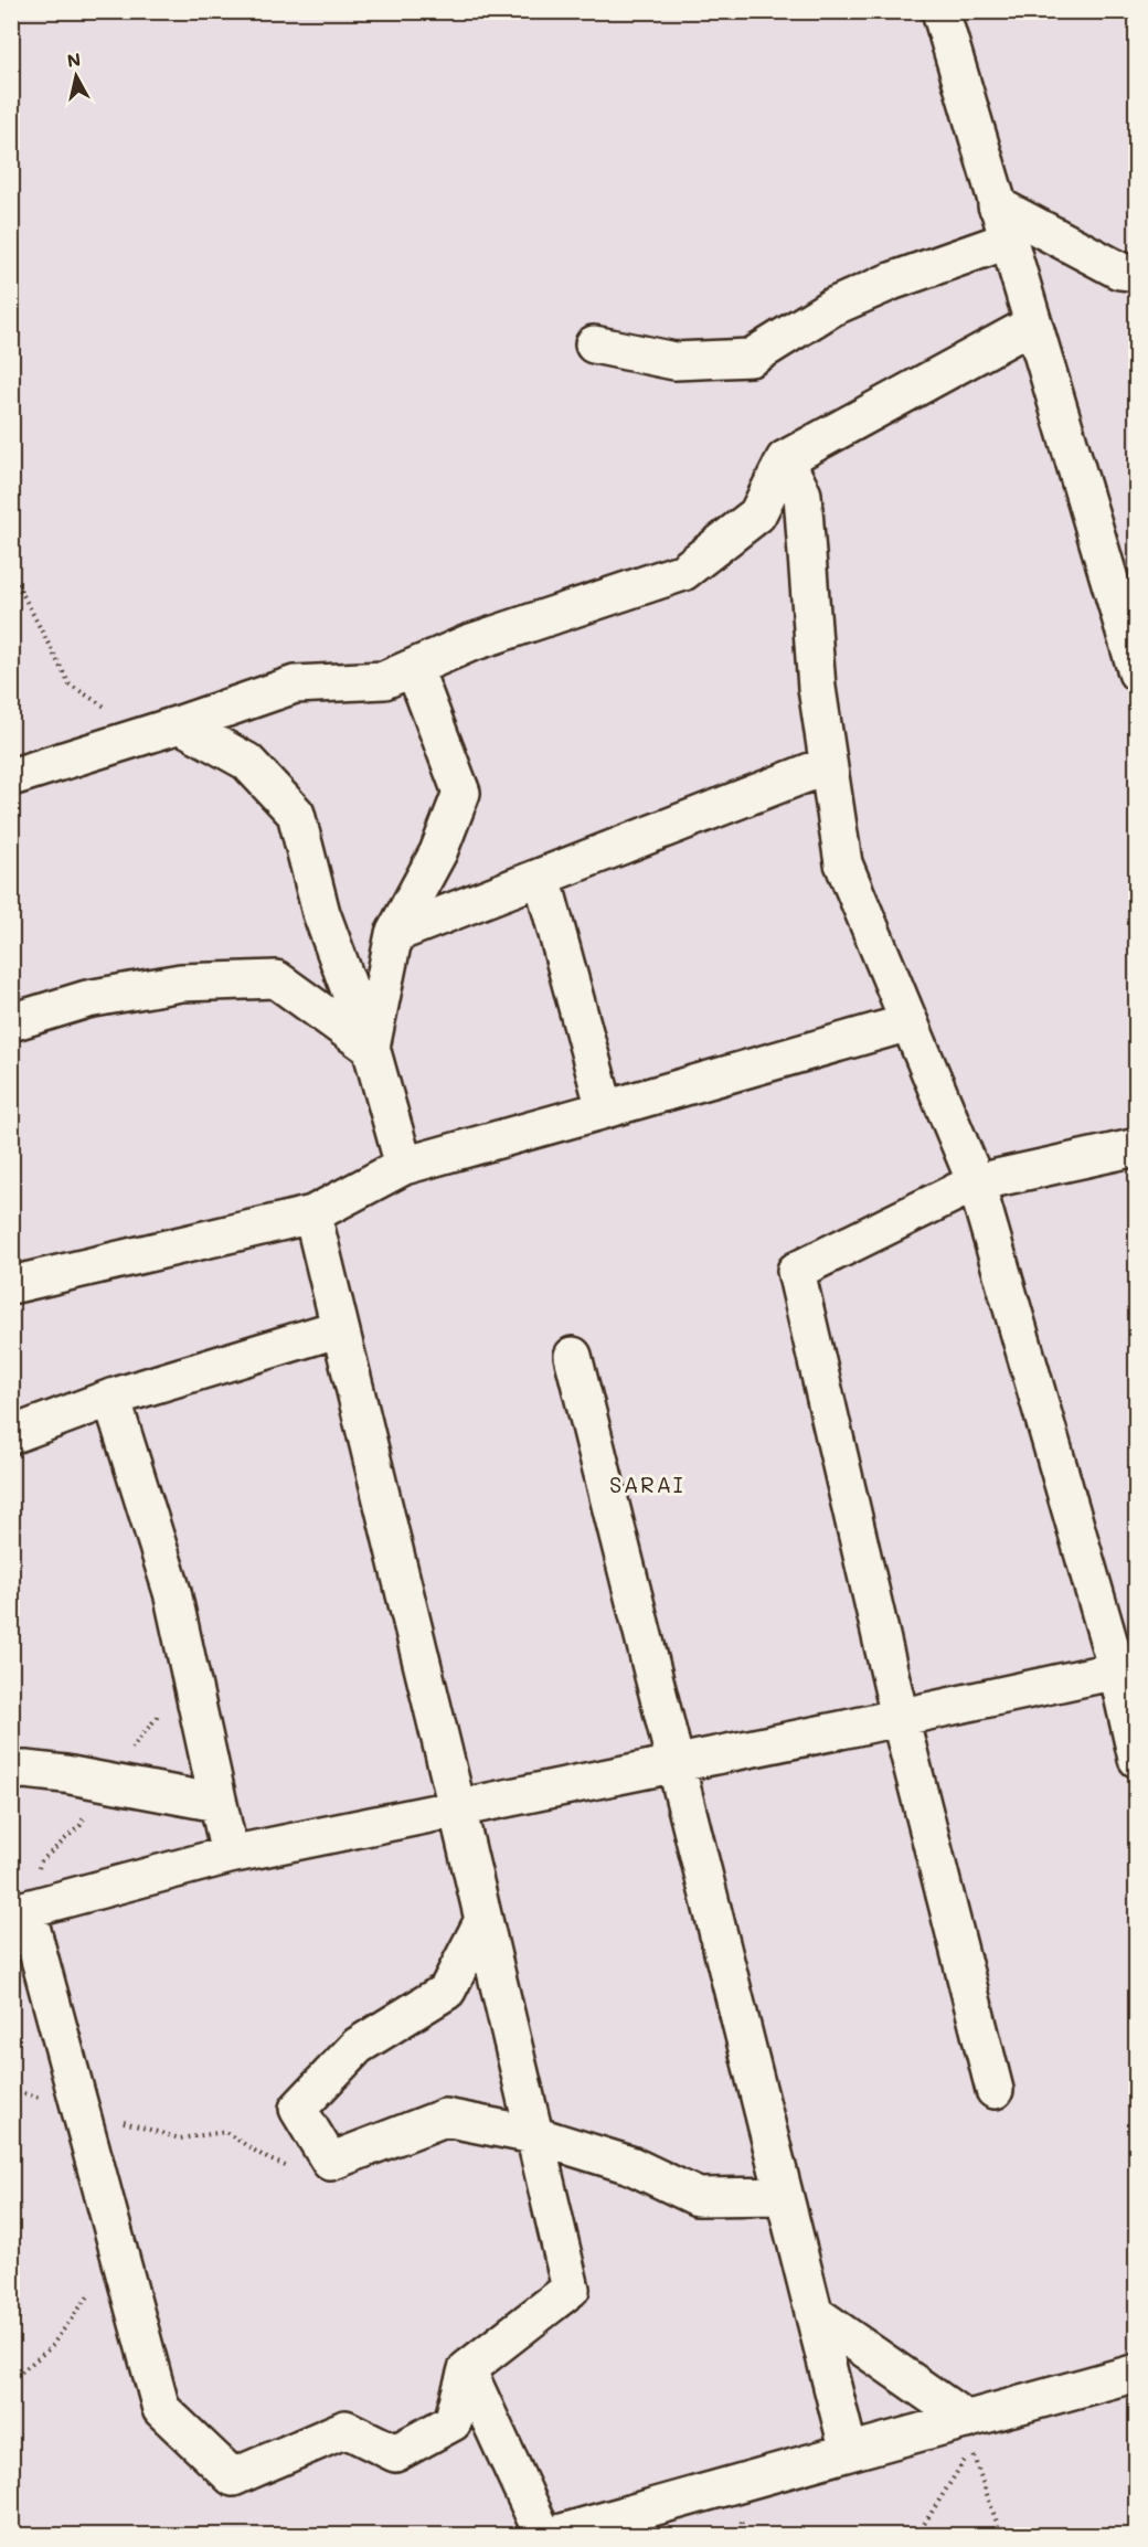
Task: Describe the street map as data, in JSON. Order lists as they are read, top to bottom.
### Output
{
  "districts": ["SARAI"],
  "north": "top"
}
